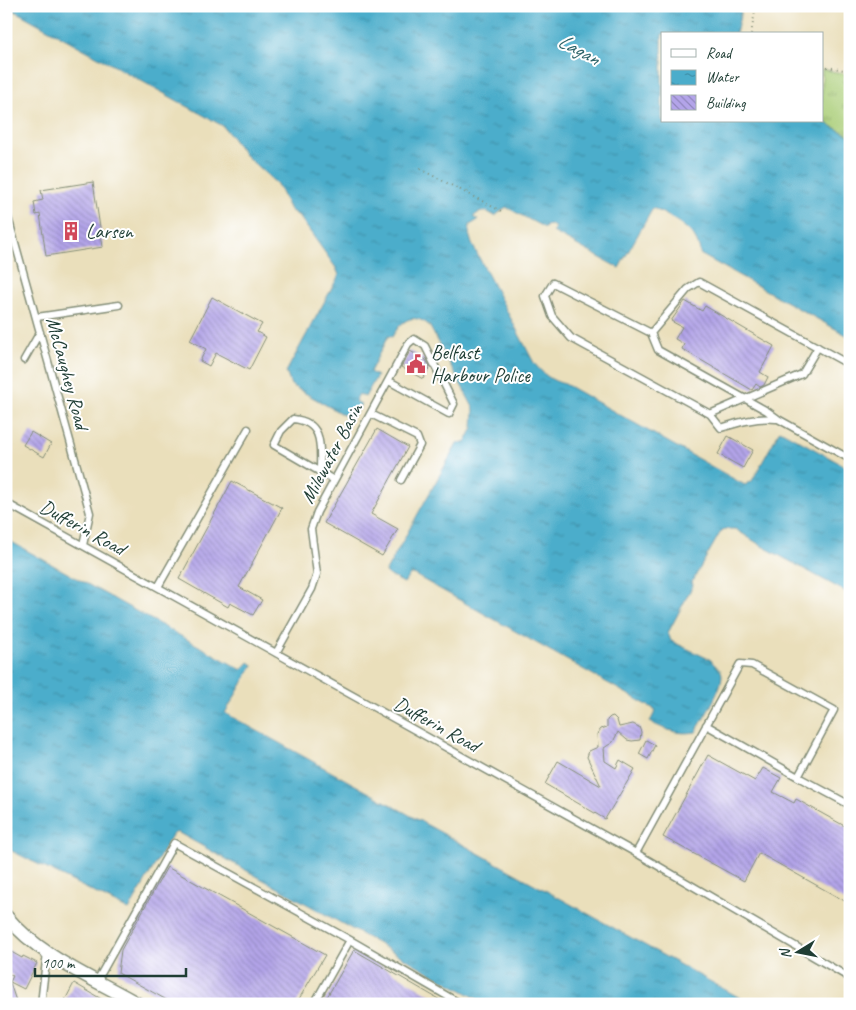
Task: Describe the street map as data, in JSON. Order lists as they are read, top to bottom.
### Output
{
  "streets": {
    "lane": ["McCaughey Road", "Milewater Basin", "Dufferin Road"]
  },
  "crossings": [
    ["McCaughey Road", "Dufferin Road"],
    ["Milewater Basin", "Dufferin Road"]
  ],
  "water": ["Lagan"],
  "places": {
    "building": ["Larsen"],
    "public building": ["Belfast Harbour Police"]
  },
  "legend": ["Road", "Water", "Building"],
  "scale_bar": "100 m",
  "north": "left"
}
